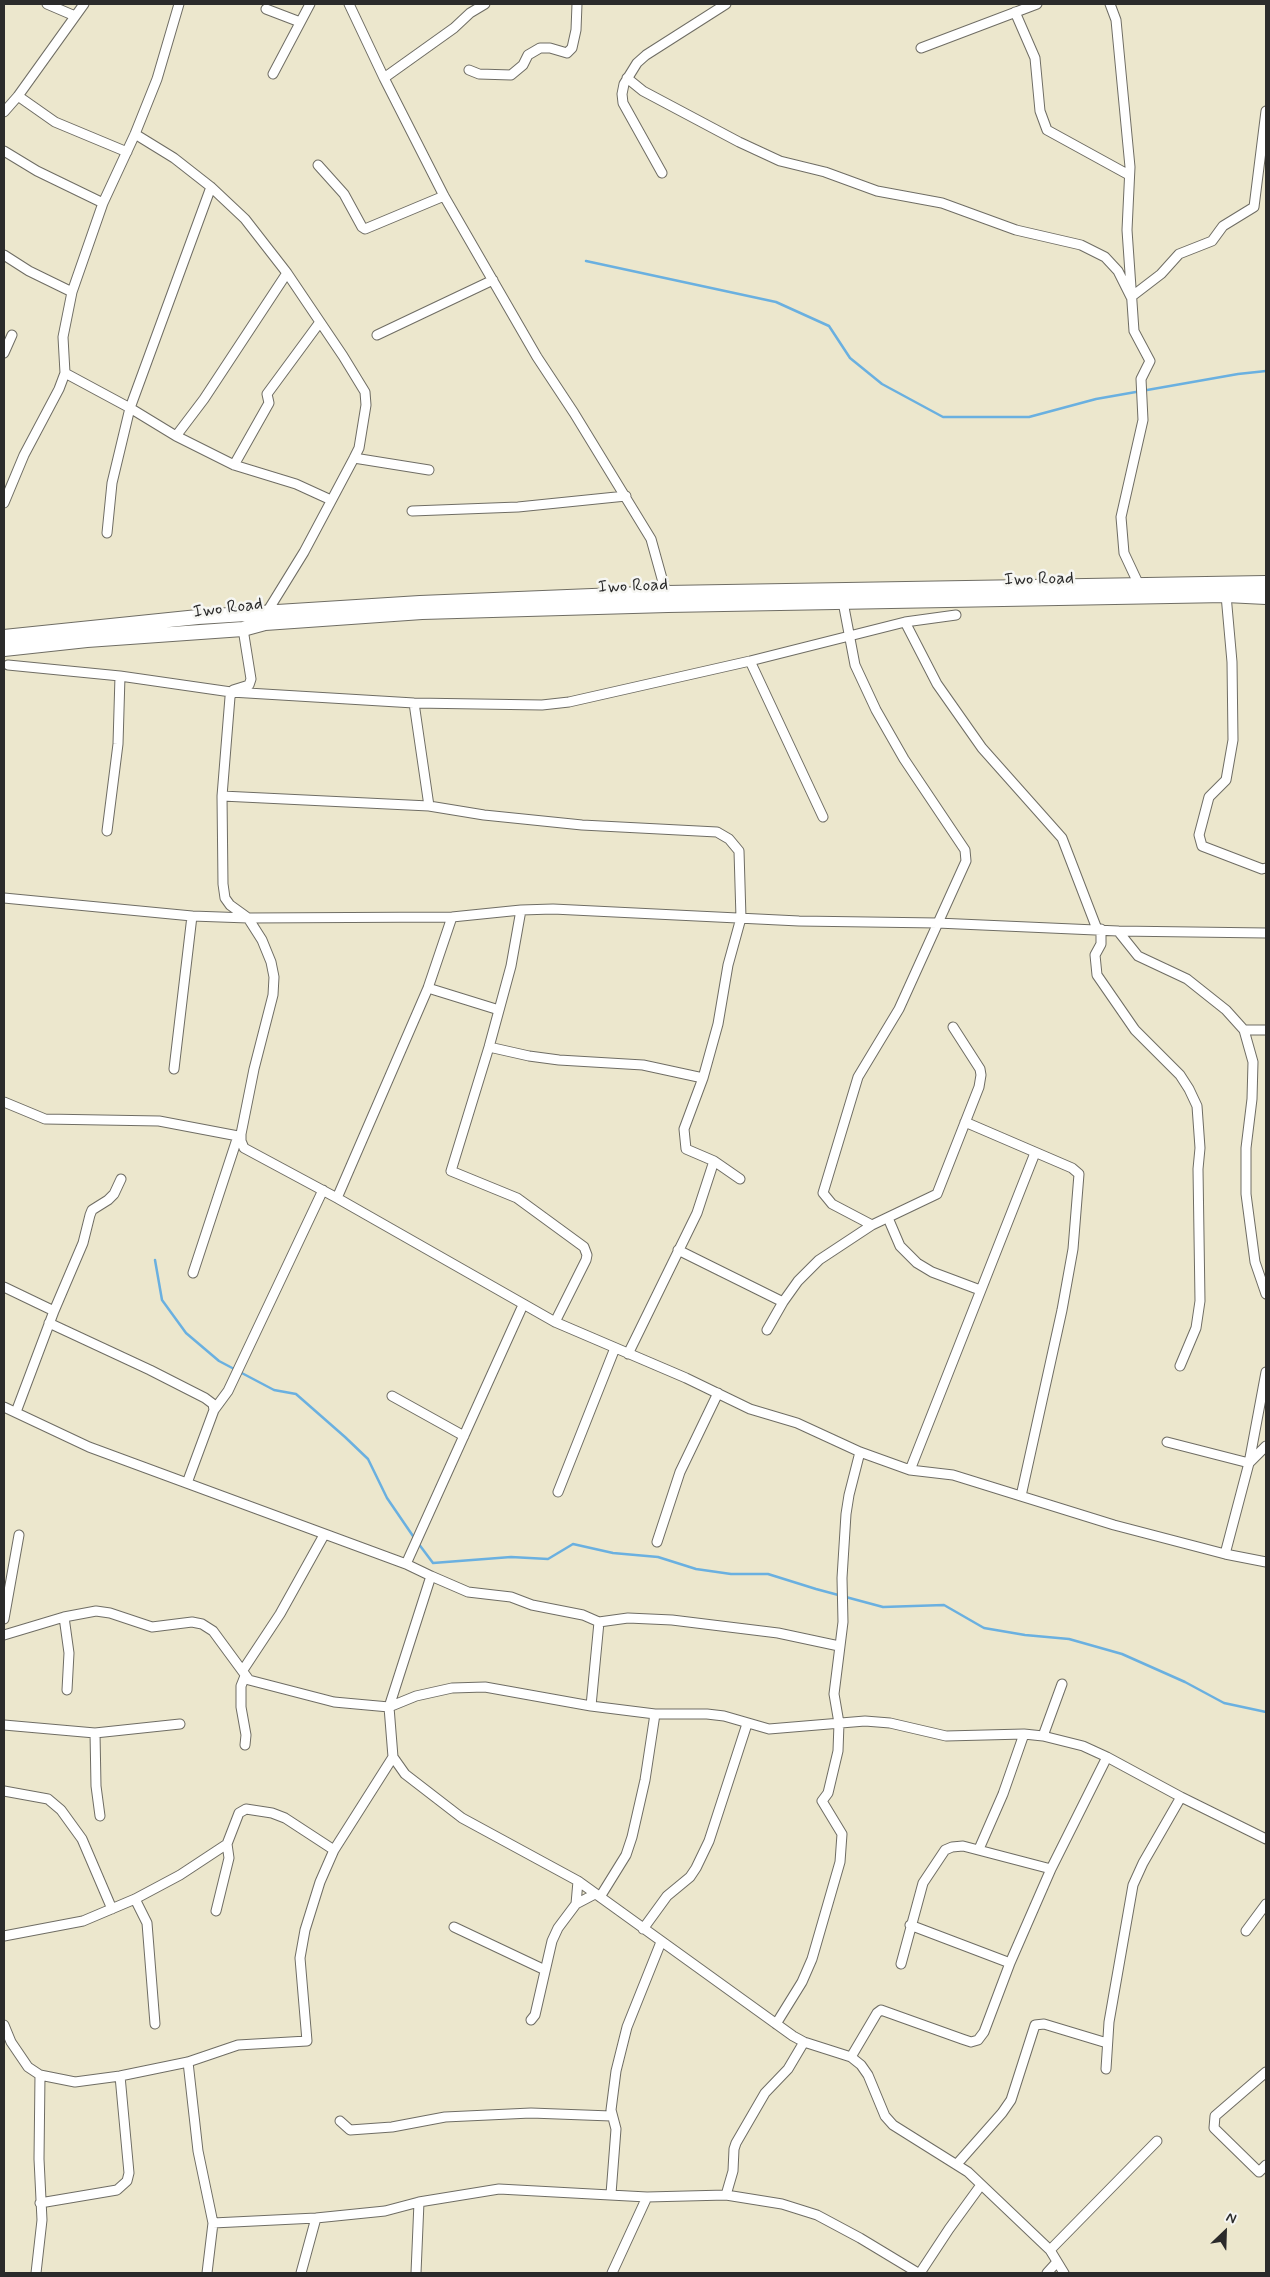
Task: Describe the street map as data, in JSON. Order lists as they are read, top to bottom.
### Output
{
  "streets": {
    "main road": ["Iwo Road"]
  },
  "north": "top right"
}
